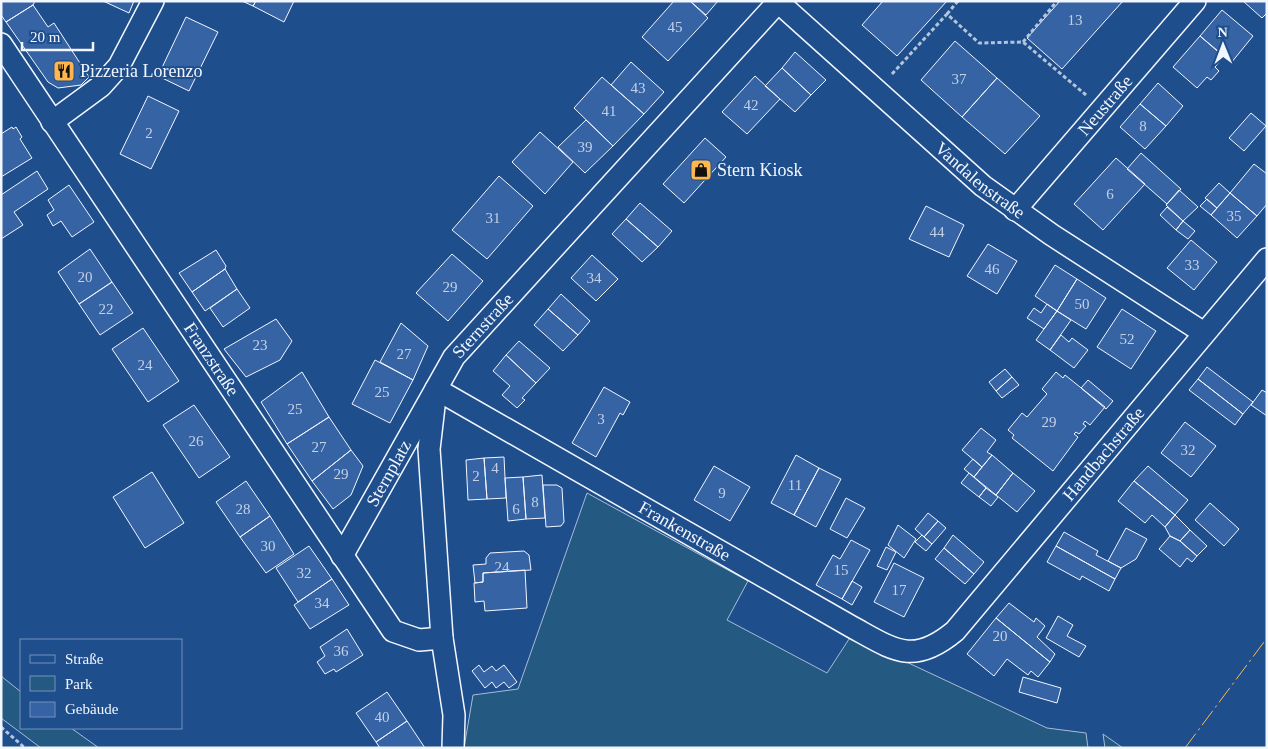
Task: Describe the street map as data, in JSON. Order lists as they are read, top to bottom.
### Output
{
  "streets": {
    "street": [
      "Neustraße",
      "Vandalenstraße",
      "Sternstraße",
      "Franzstraße",
      "Handbachstraße",
      "Sternplatz",
      "Frankenstraße"
    ]
  },
  "crossings": [
    ["Neustraße", "Vandalenstraße"],
    ["Vandalenstraße", "Sternstraße"],
    ["Vandalenstraße", "Handbachstraße"],
    ["Sternstraße", "Franzstraße"],
    ["Sternstraße", "Sternplatz"],
    ["Sternstraße", "Frankenstraße"],
    ["Franzstraße", "Sternplatz"],
    ["Handbachstraße", "Frankenstraße"],
    ["Sternplatz", "Frankenstraße"]
  ],
  "places": {
    "restaurant": ["Pizzeria Lorenzo"],
    "shop": ["Stern Kiosk"]
  },
  "house_numbers": [
    "13",
    "45",
    "37",
    "43",
    "42",
    "41",
    "8",
    "2",
    "39",
    "6",
    "35",
    "31",
    "44",
    "33",
    "46",
    "20",
    "34",
    "29",
    "50",
    "22",
    "52",
    "23",
    "27",
    "24",
    "25",
    "25",
    "3",
    "29",
    "26",
    "27",
    "32",
    "4",
    "29",
    "2",
    "11",
    "9",
    "8",
    "28",
    "6",
    "30",
    "24",
    "15",
    "32",
    "17",
    "34",
    "20",
    "36",
    "40"
  ],
  "legend": ["Straße", "Park", "Gebäude"],
  "scale_bar": "20 m",
  "north": "top"
}
